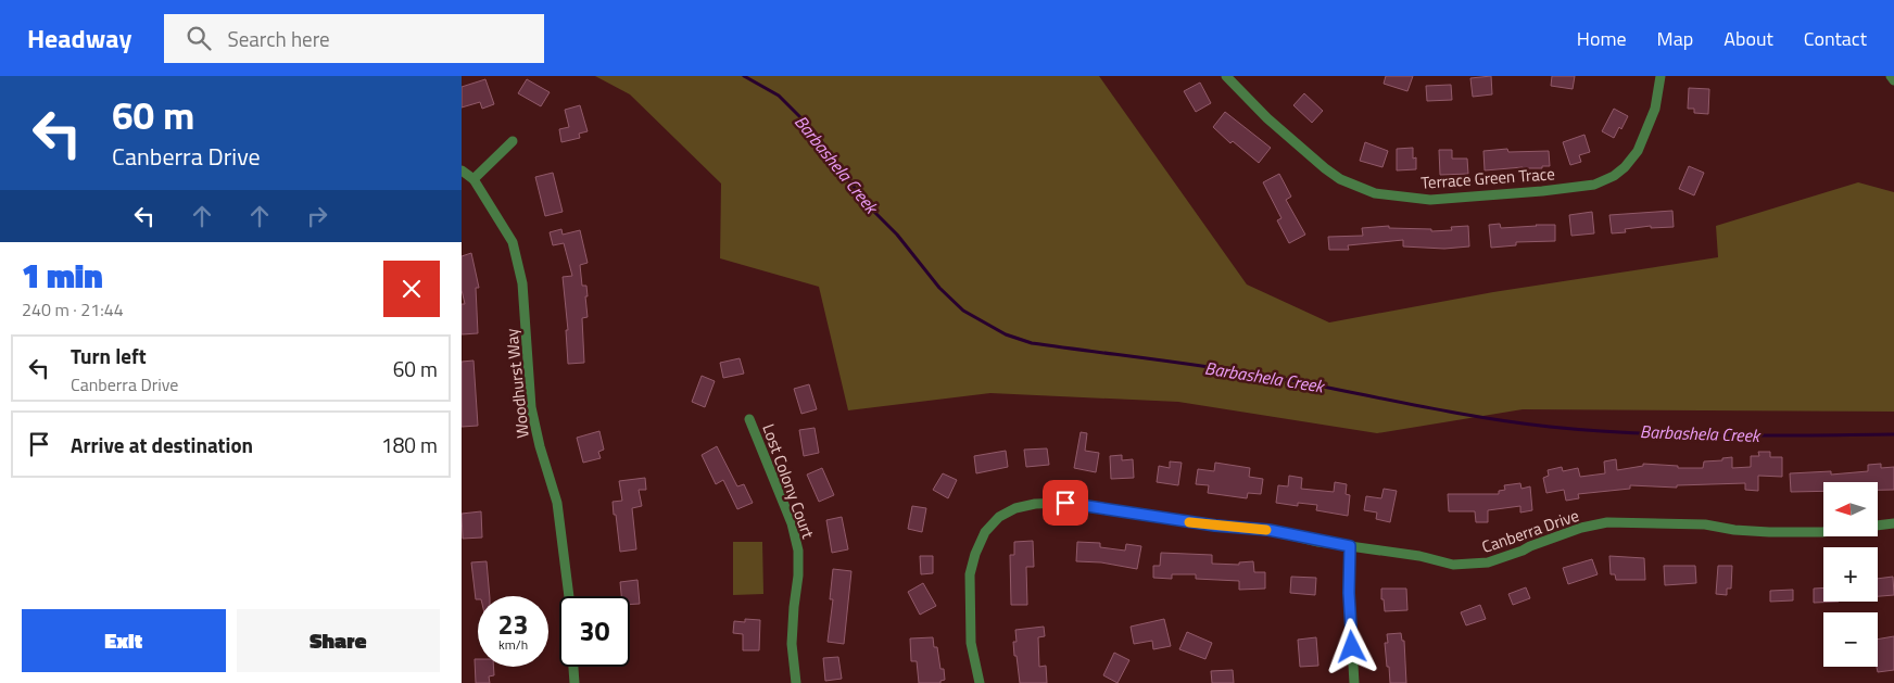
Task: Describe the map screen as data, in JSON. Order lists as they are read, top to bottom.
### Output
{
  "streets": {
    "street": [
      "Terrace Green Trace",
      "Woodhurst Way",
      "Lost Colony Court",
      "Canberra Drive"
    ]
  },
  "water": ["Barbashela Creek"],
  "north": "left",
  "page": {
    "header": "Headway",
    "search": "Search here",
    "nav": [
      "Home",
      "Map",
      "About",
      "Contact"
    ],
    "turn": ["60 m", "Canberra Drive"],
    "heading": ["1 min", "240 m · 21:44"],
    "list": [
      {
        "name": "Turn left",
        "note": "Canberra Drive",
        "value": "60 m"
      },
      {
        "name": "Arrive at destination",
        "value": "180 m"
      }
    ],
    "map_buttons": ["+", "−"],
    "speed": "23 km/h",
    "limit": "30",
    "buttons": ["Exit", "Share"]
  }
}
